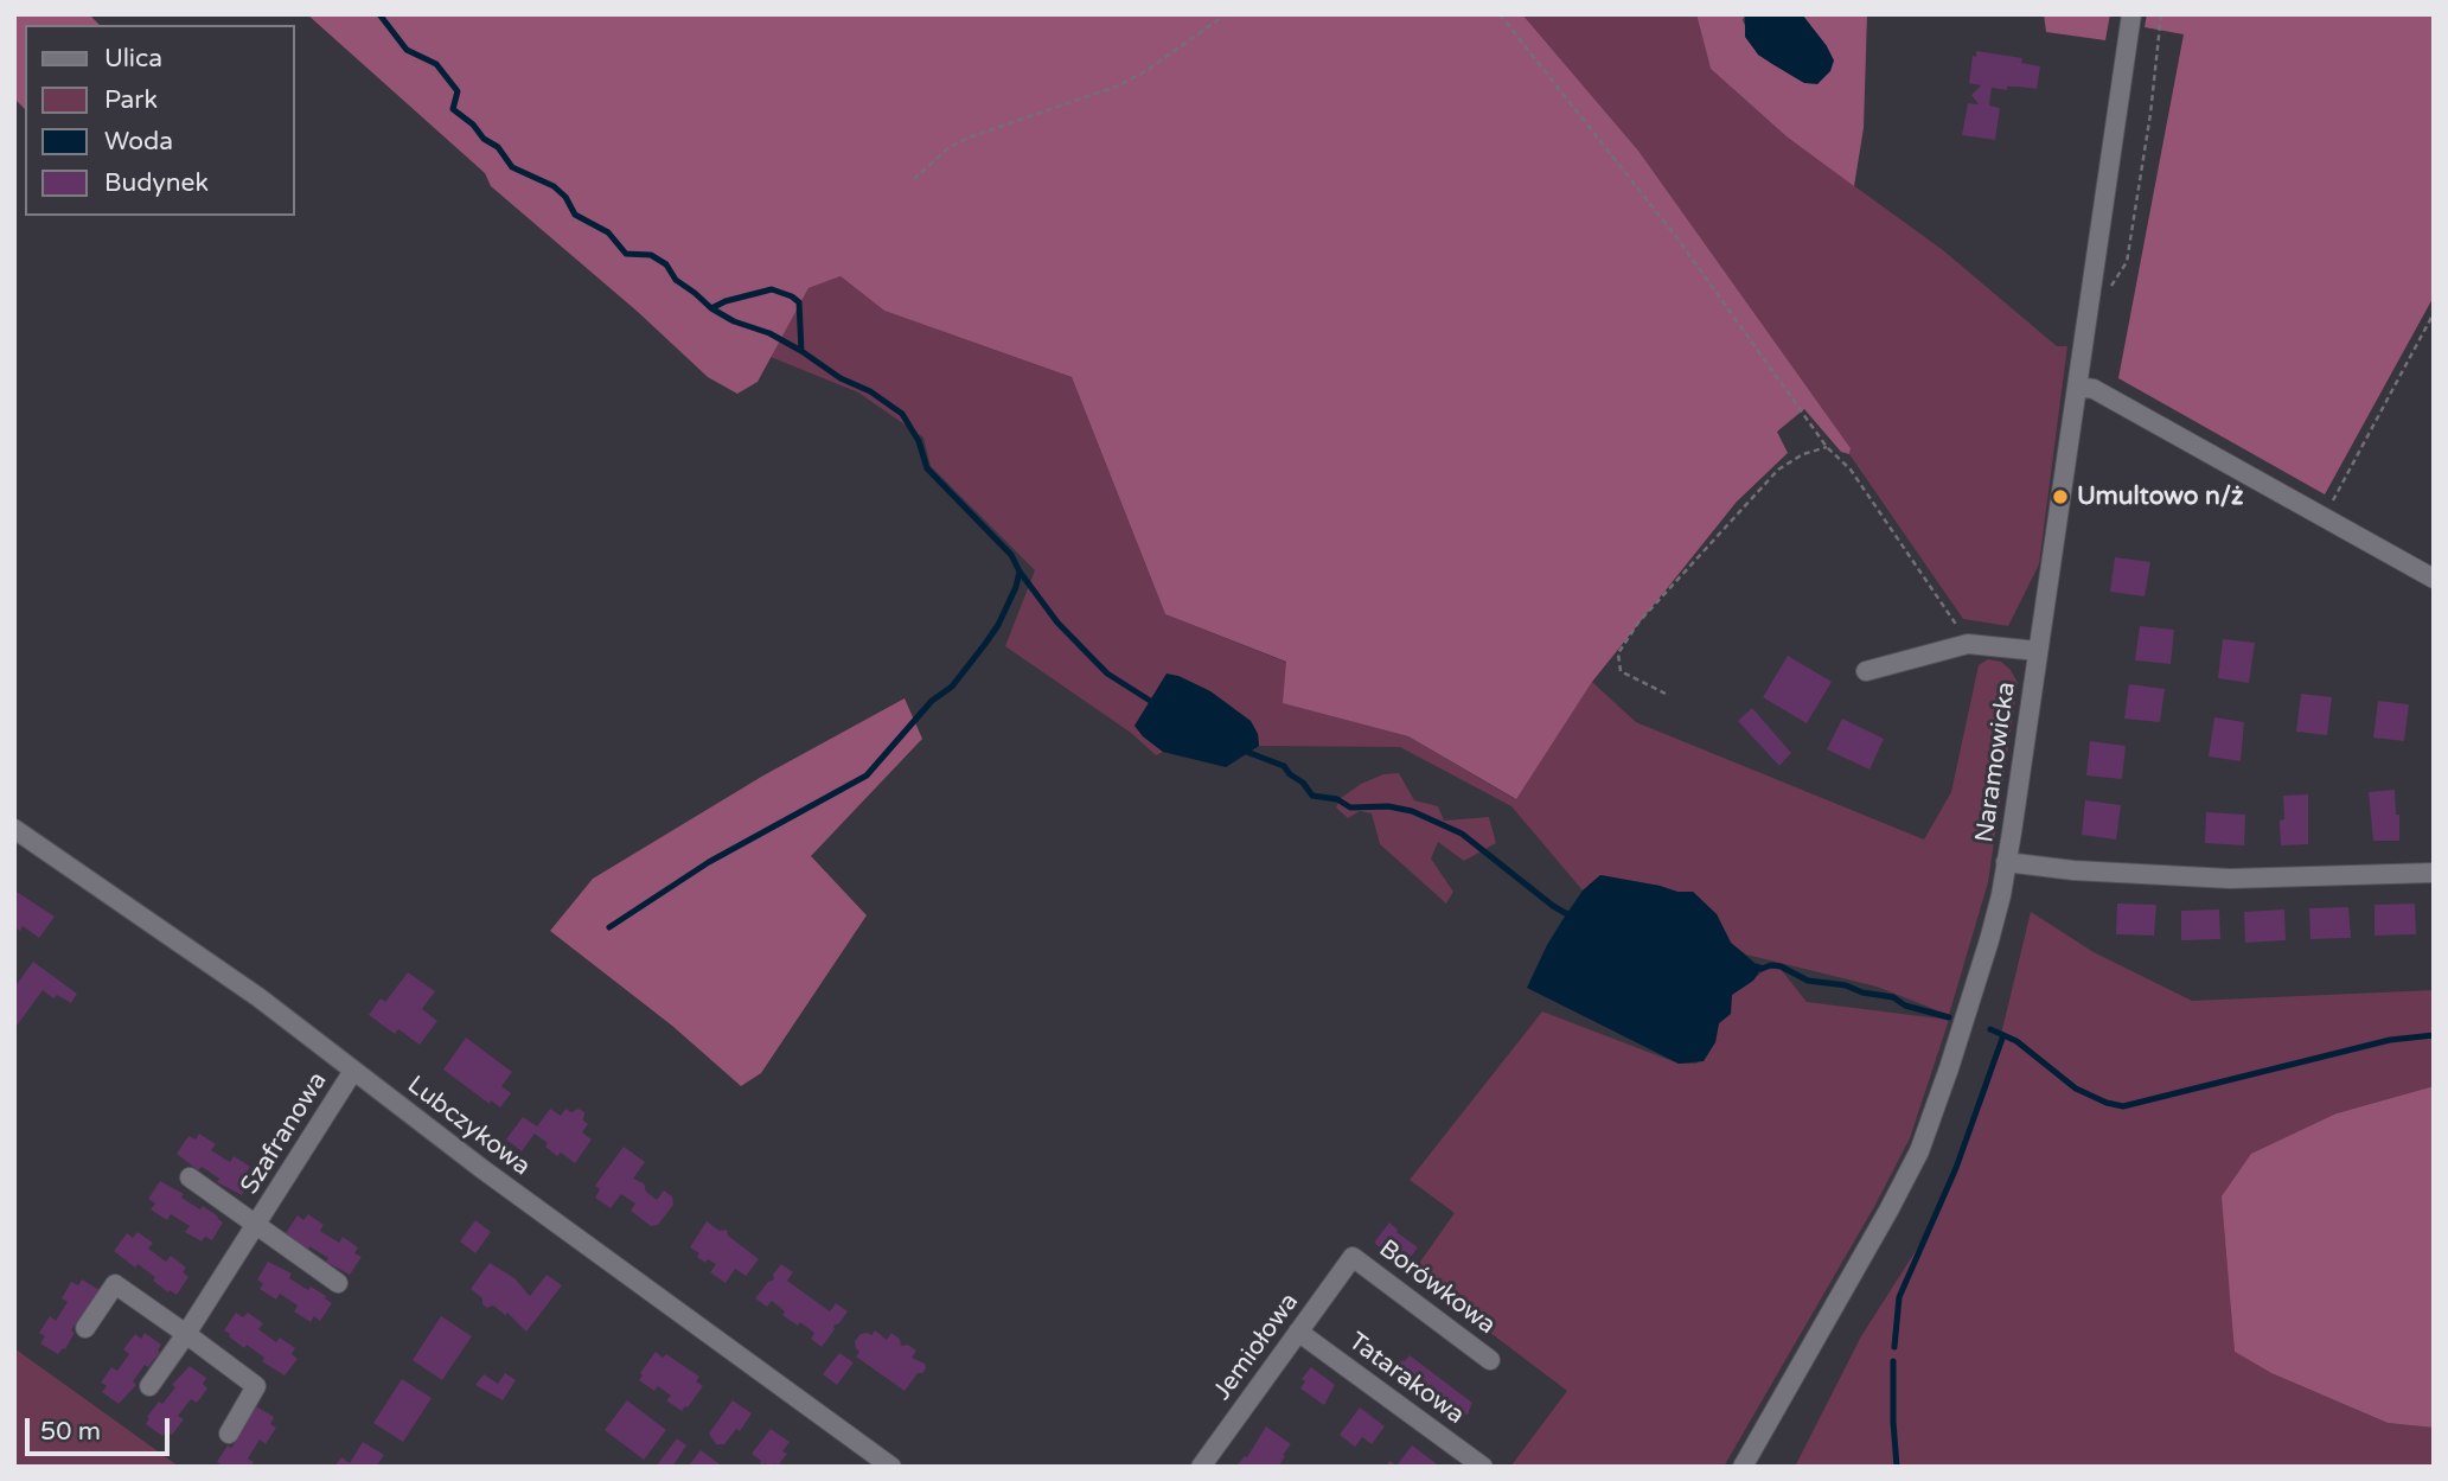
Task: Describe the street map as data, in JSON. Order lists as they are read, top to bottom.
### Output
{
  "streets": {
    "street": [
      "Naramowicka",
      "Lubczykowa",
      "Szafranowa",
      "Borówkowa",
      "Jemiołowa",
      "Tatarakowa"
    ]
  },
  "crossings": [
    ["Lubczykowa", "Szafranowa"],
    ["Borówkowa", "Jemiołowa"],
    ["Jemiołowa", "Tatarakowa"]
  ],
  "places": ["Umultowo n/ż"],
  "legend": [
    "Ulica",
    "Park",
    "Woda",
    "Budynek"
  ],
  "scale_bar": "50 m"
}
